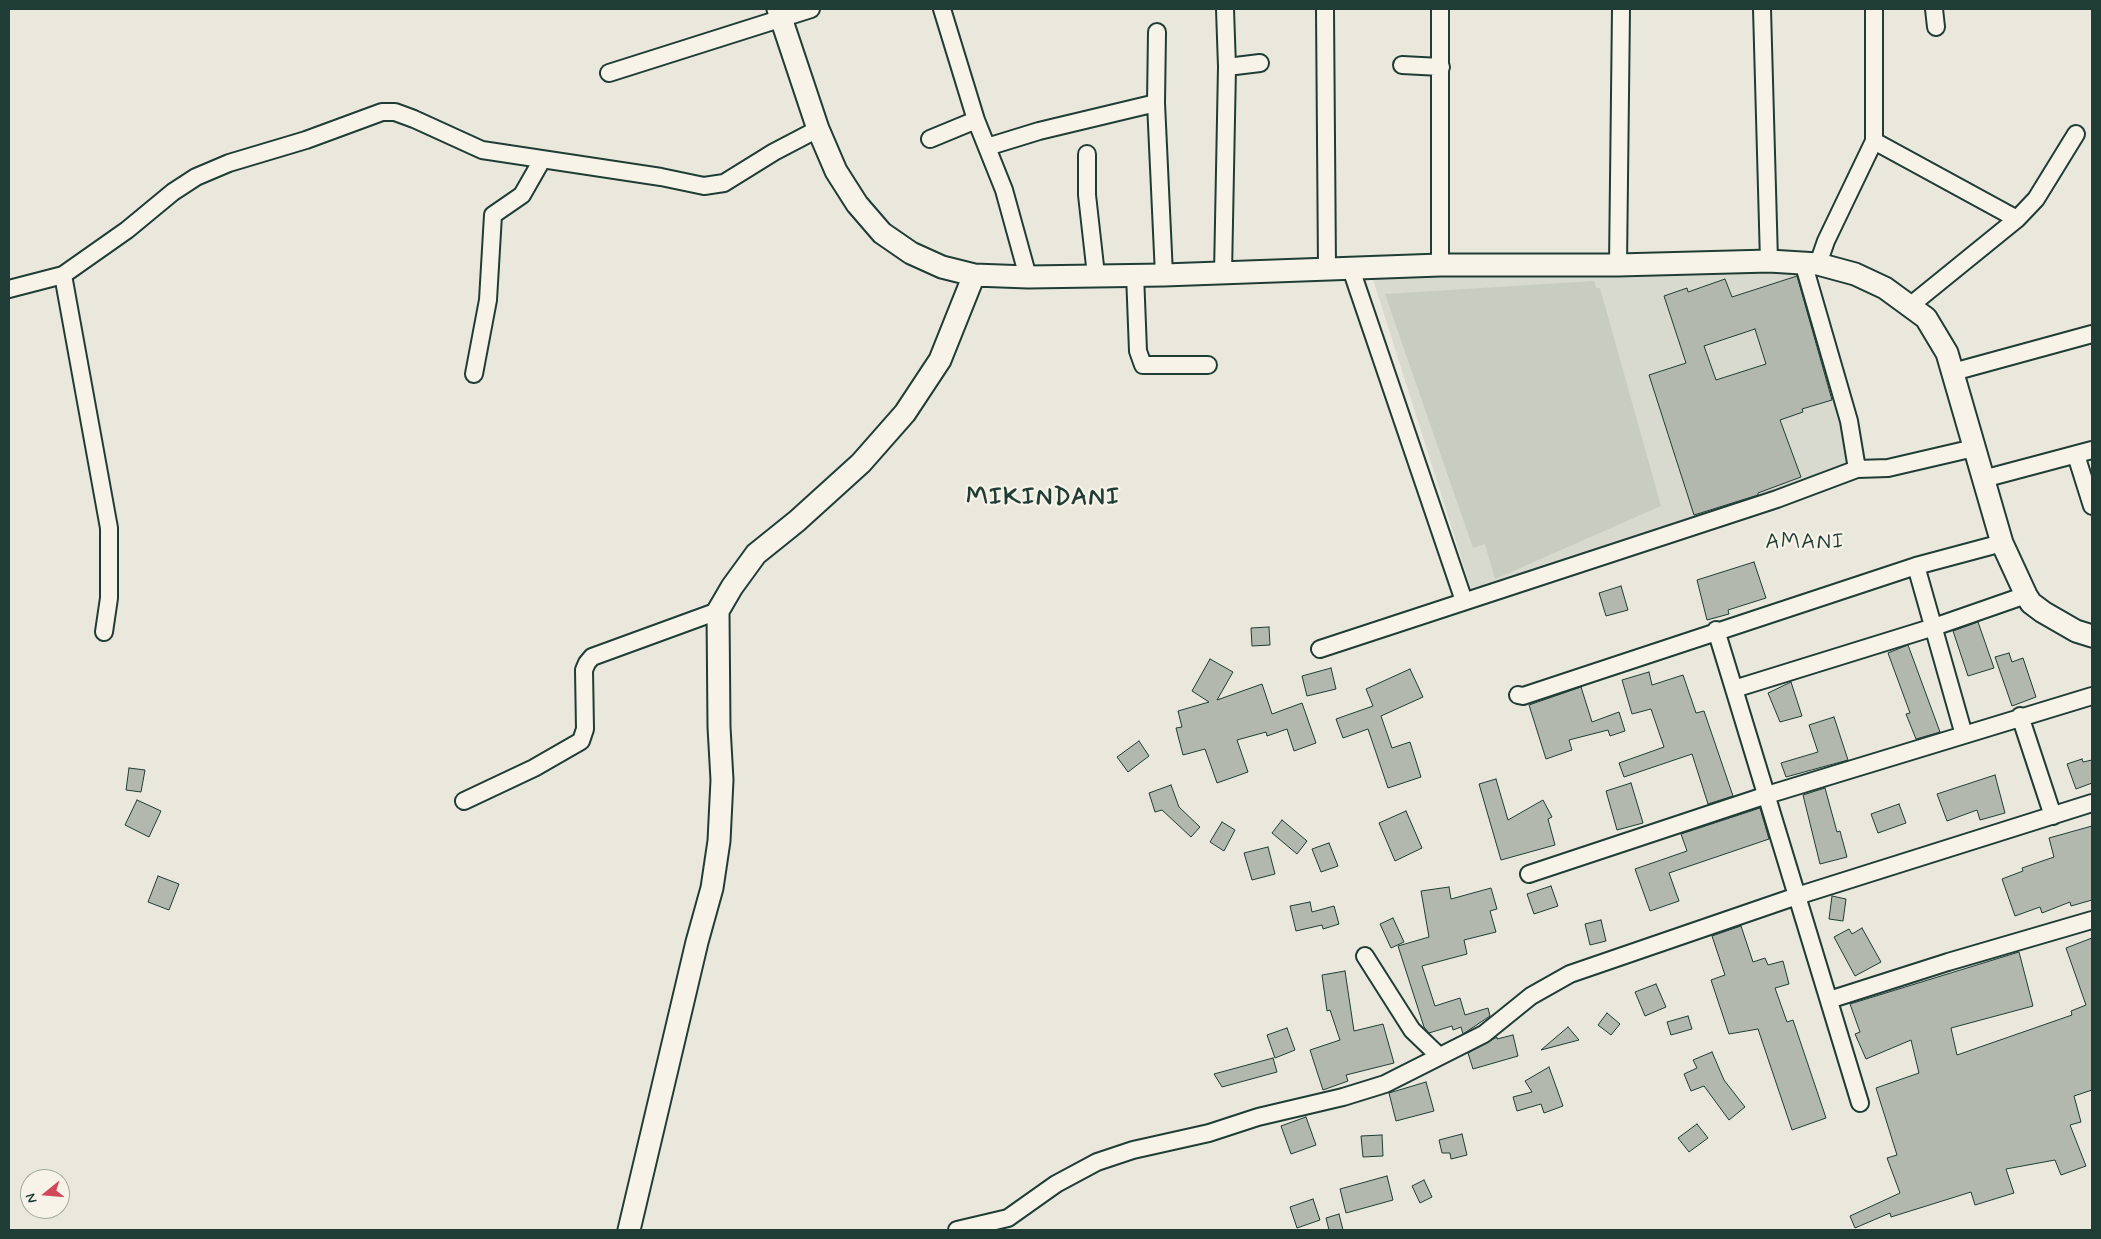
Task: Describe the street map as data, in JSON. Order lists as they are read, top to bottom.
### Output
{
  "districts": ["MIKINDANI", "AMANI"],
  "north": "left"
}
